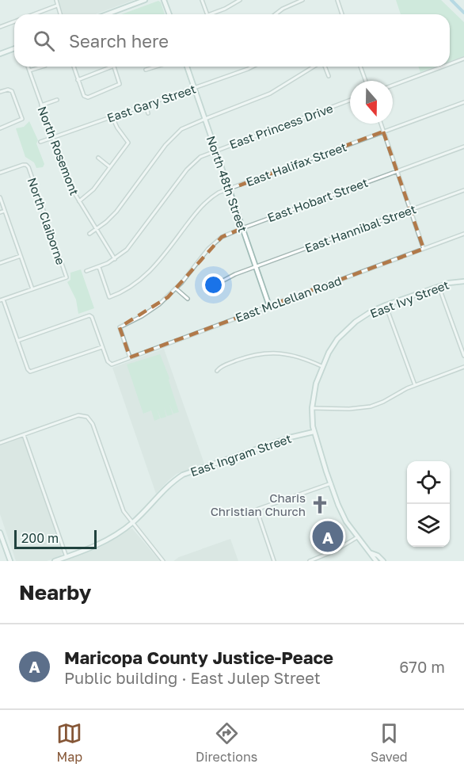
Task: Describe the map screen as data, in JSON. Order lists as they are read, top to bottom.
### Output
{
  "streets": {
    "street": [
      "East Gary Street",
      "East Princess Drive",
      "North Rosemont",
      "East Halifax Street",
      "North 48th Street",
      "East Hobart Street",
      "North Claiborne",
      "East Hannibal Street",
      "East McLellan Road",
      "East Ivy Street",
      "East Ingram Street"
    ]
  },
  "crossings": [
    ["East Gary Street", "North Rosemont"],
    ["East Gary Street", "North 48th Street"],
    ["East Princess Drive", "North Rosemont"],
    ["East Princess Drive", "East Halifax Street"],
    ["East Princess Drive", "North 48th Street"],
    ["East Halifax Street", "North 48th Street"],
    ["North 48th Street", "East Hobart Street"],
    ["North 48th Street", "East Hannibal Street"],
    ["North 48th Street", "East McLellan Road"],
    ["East Hobart Street", "East McLellan Road"]
  ],
  "places": {
    "church": ["Charis Christian Church"]
  },
  "scale_bar": "200 m",
  "north": "bottom",
  "page": {
    "search": "Search here",
    "pins": "A",
    "scale": "200 m",
    "heading": "Nearby",
    "list": [
      {
        "mark": "A",
        "name": "Maricopa County Justice-Peace",
        "note": "Public building · East Julep Street",
        "value": "670 m"
      }
    ],
    "nav": ["Map", "Directions", "Saved"]
  }
}
